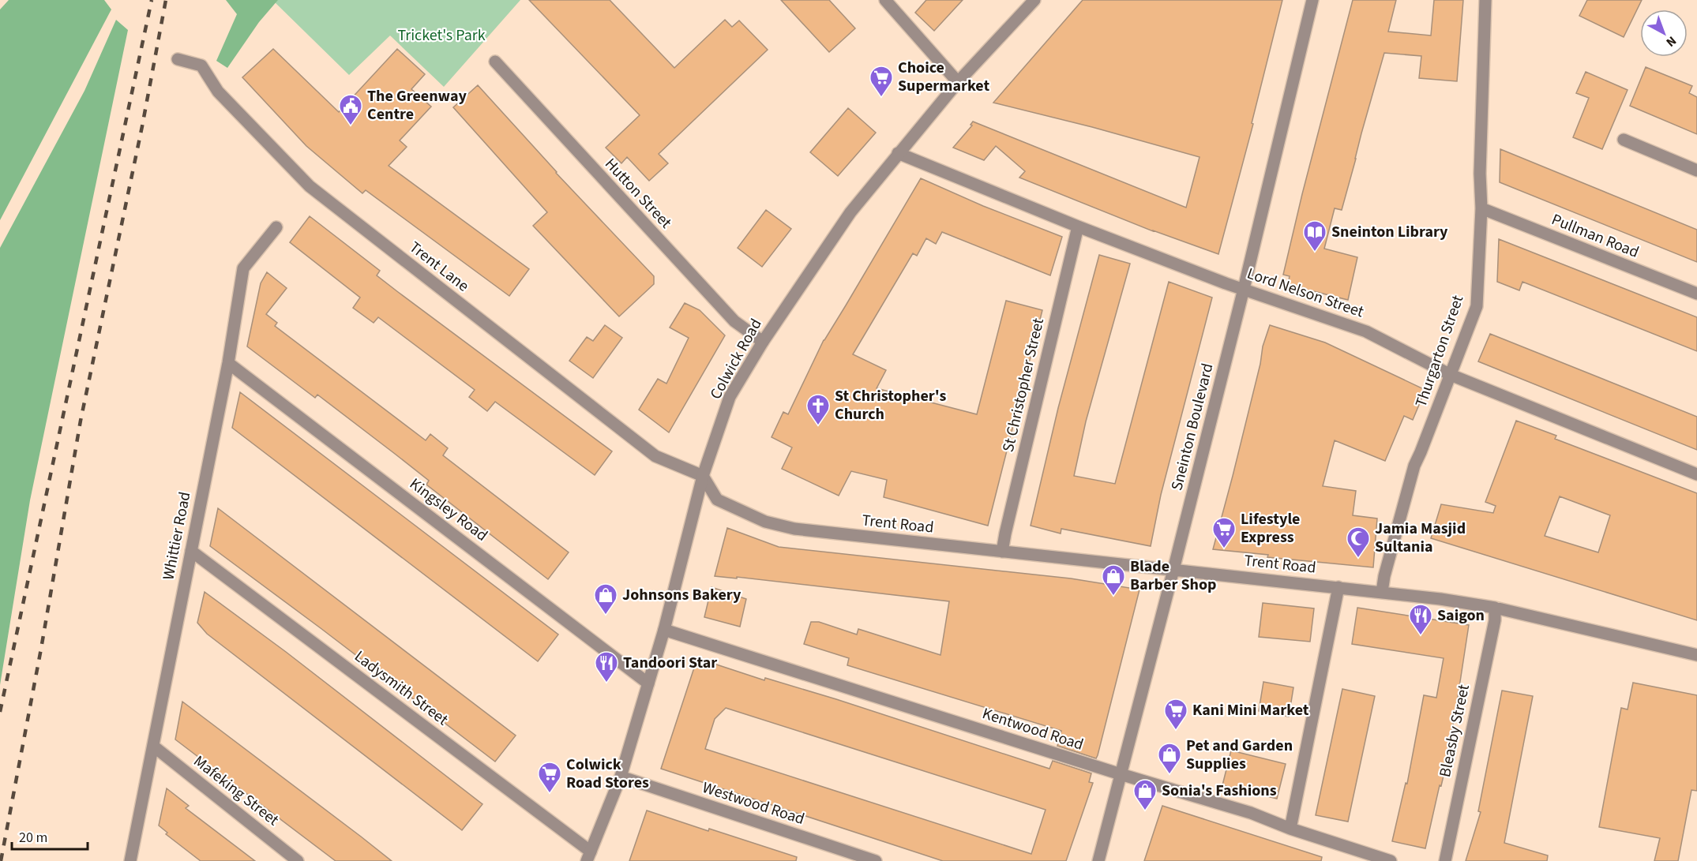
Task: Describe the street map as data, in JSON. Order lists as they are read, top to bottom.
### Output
{
  "streets": {
    "street": [
      "Hutton Street",
      "Pullman Road",
      "Trent Lane",
      "Lord Nelson Street",
      "Thurgarton Street",
      "Colwick Road",
      "St Christopher Street",
      "Sneinton Boulevard",
      "Kingsley Road",
      "Trent Road",
      "Whittier Road",
      "Ladysmith Street",
      "Kentwood Road",
      "Bleasby Street",
      "Mafeking Street",
      "Westwood Road"
    ]
  },
  "crossings": [
    ["Hutton Street", "Colwick Road"],
    ["Pullman Road", "Thurgarton Street"],
    ["Trent Lane", "Colwick Road"],
    ["Trent Lane", "Trent Road"],
    ["Lord Nelson Street", "Thurgarton Street"],
    ["Lord Nelson Street", "Colwick Road"],
    ["Lord Nelson Street", "St Christopher Street"],
    ["Lord Nelson Street", "Sneinton Boulevard"],
    ["Thurgarton Street", "Trent Road"],
    ["Colwick Road", "Kingsley Road"],
    ["Colwick Road", "Trent Road"],
    ["Colwick Road", "Ladysmith Street"],
    ["Colwick Road", "Kentwood Road"],
    ["Colwick Road", "Westwood Road"],
    ["St Christopher Street", "Trent Road"],
    ["Sneinton Boulevard", "Trent Road"],
    ["Sneinton Boulevard", "Kentwood Road"],
    ["Kingsley Road", "Whittier Road"],
    ["Trent Road", "Bleasby Street"],
    ["Whittier Road", "Ladysmith Street"],
    ["Whittier Road", "Mafeking Street"]
  ],
  "parks": ["Tricket's Park"],
  "places": {
    "supermarket": [
      "Choice Supermarket",
      "Lifestyle Express",
      "Kani Mini Market",
      "Colwick Road Stores"
    ],
    "public building": ["The Greenway Centre"],
    "library": ["Sneinton Library"],
    "church": ["St Christopher's Church"],
    "mosque": ["Jamia Masjid Sultania"],
    "shop": [
      "Blade Barber Shop",
      "Johnsons Bakery",
      "Pet and Garden Supplies",
      "Sonia's Fashions"
    ],
    "restaurant": ["Saigon", "Tandoori Star"]
  },
  "scale_bar": "20 m",
  "north": "bottom right"
}
